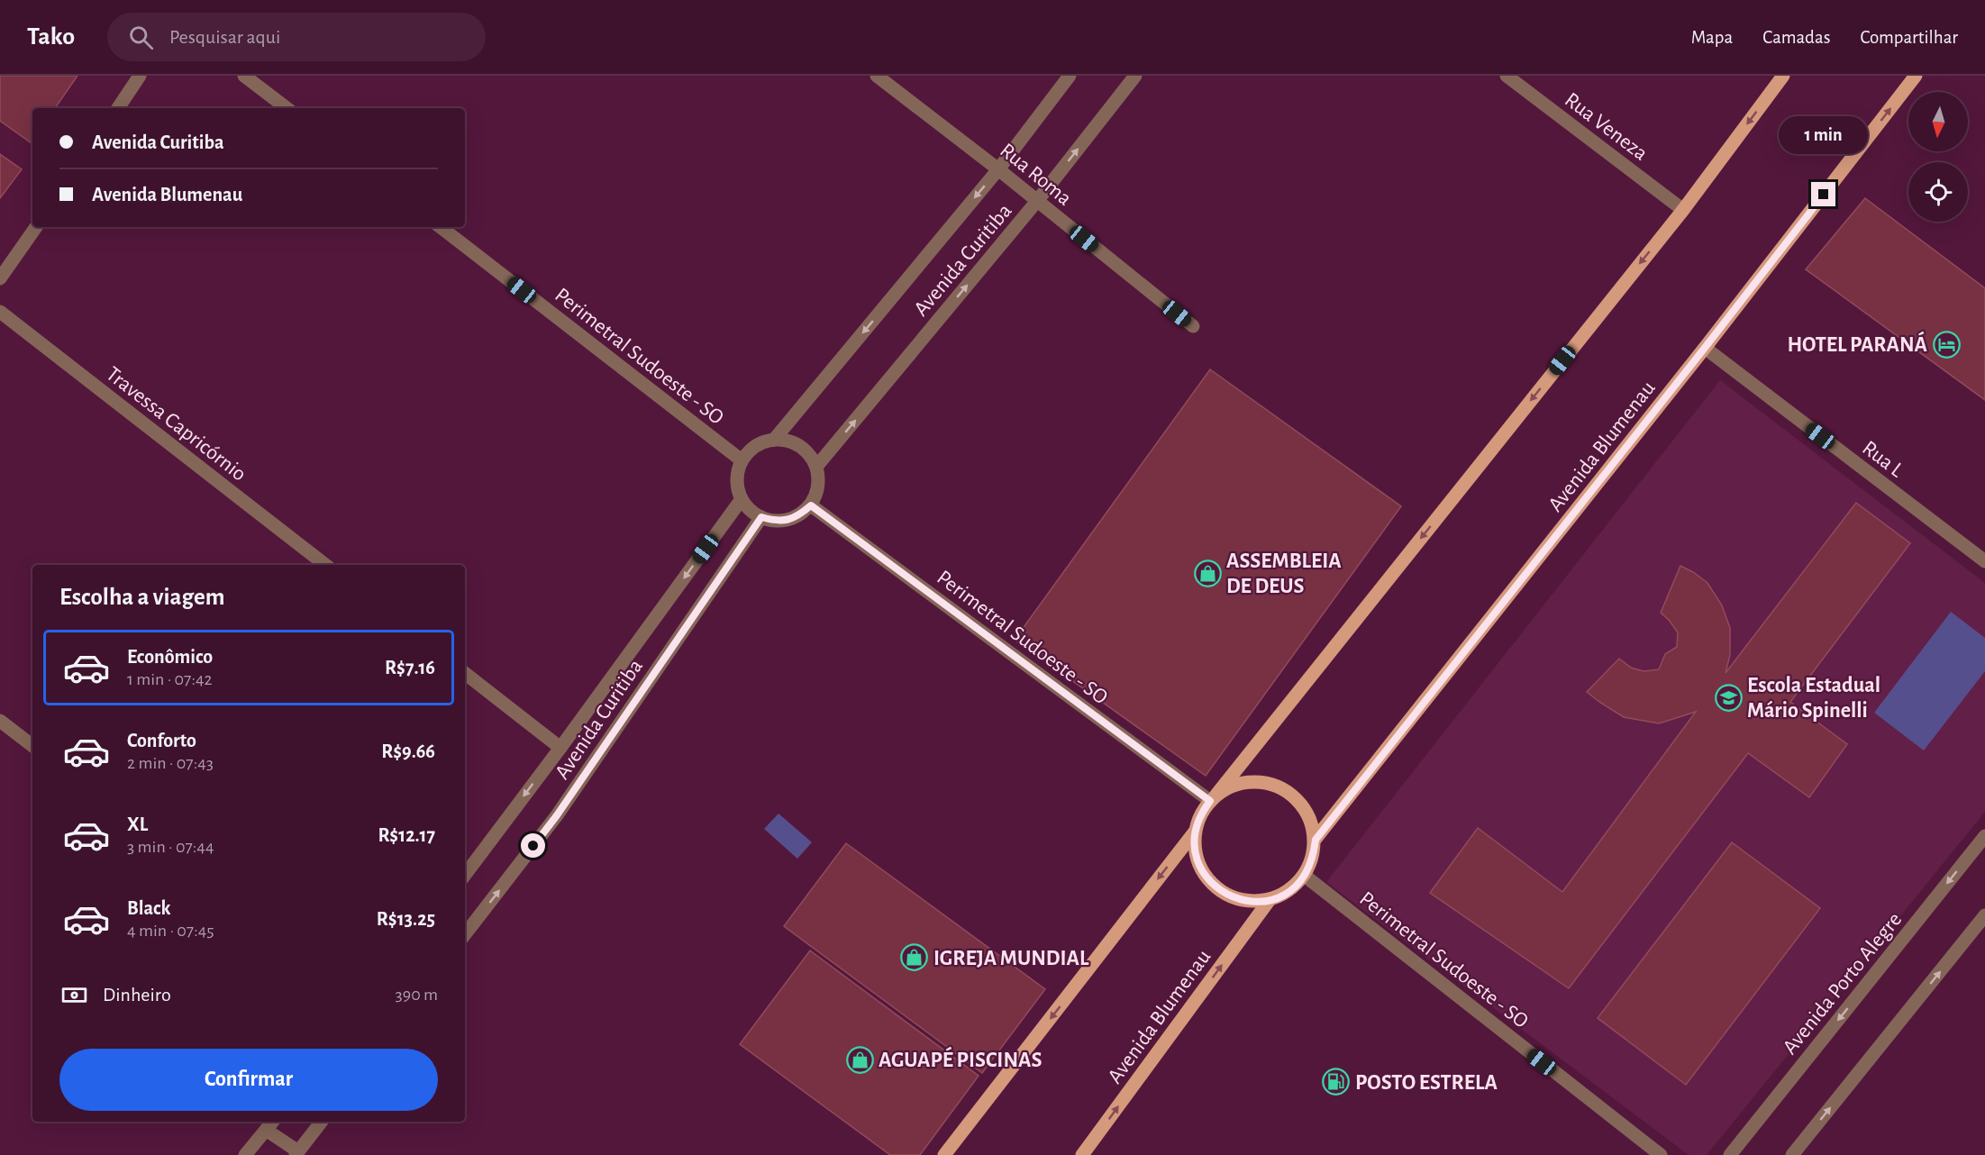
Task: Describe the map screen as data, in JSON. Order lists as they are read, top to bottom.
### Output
{
  "streets": {
    "main road": ["Avenida Blumenau"],
    "street": [
      "Rua Veneza",
      "Rua Roma",
      "Avenida Curitiba",
      "Perimetral Sudoeste - SO",
      "Travessa Capricórnio",
      "Rua L",
      "Avenida Porto Alegre"
    ]
  },
  "crossings": [
    ["Rua Roma", "Avenida Curitiba"],
    ["Avenida Curitiba", "Perimetral Sudoeste - SO"],
    ["Perimetral Sudoeste - SO", "Avenida Blumenau"],
    ["Avenida Blumenau", "Rua L"]
  ],
  "places": {
    "hotel": ["HOTEL PARANÁ"],
    "shop": ["ASSEMBLEIA DE DEUS", "IGREJA MUNDIAL", "AGUAPÉ PISCINAS"],
    "school or university": ["Escola Estadual Mário Spinelli"],
    "fuel station": ["POSTO ESTRELA"]
  },
  "north": "bottom",
  "page": {
    "header": "Tako",
    "search": "Pesquisar aqui",
    "nav": ["Mapa", "Camadas", "Compartilhar"],
    "banner": ["Avenida Curitiba", "Avenida Blumenau"],
    "bubble": "1 min",
    "heading": "Escolha a viagem",
    "list": [
      {
        "name": "Econômico",
        "note": "1 min · 07:42",
        "value": "R$7.16"
      },
      {
        "name": "Conforto",
        "note": "2 min · 07:43",
        "value": "R$9.66"
      },
      {
        "name": "XL",
        "note": "3 min · 07:44",
        "value": "R$12.17"
      },
      {
        "name": "Black",
        "note": "4 min · 07:45",
        "value": "R$13.25"
      }
    ],
    "pay": ["Dinheiro", "390 m"],
    "buttons": "Confirmar"
  }
}
